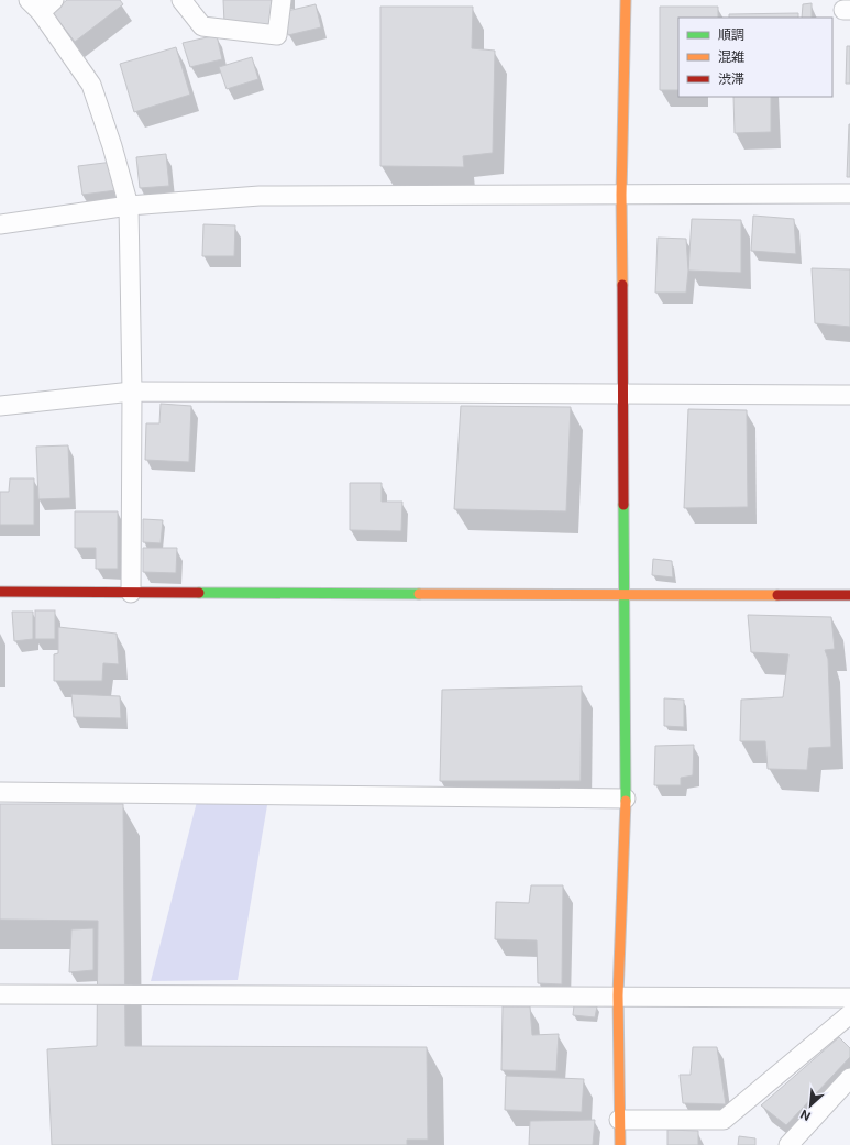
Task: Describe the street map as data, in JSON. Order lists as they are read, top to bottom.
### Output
{
  "legend": ["順調", "混雑", "渋滞"],
  "north": "bottom left"
}
